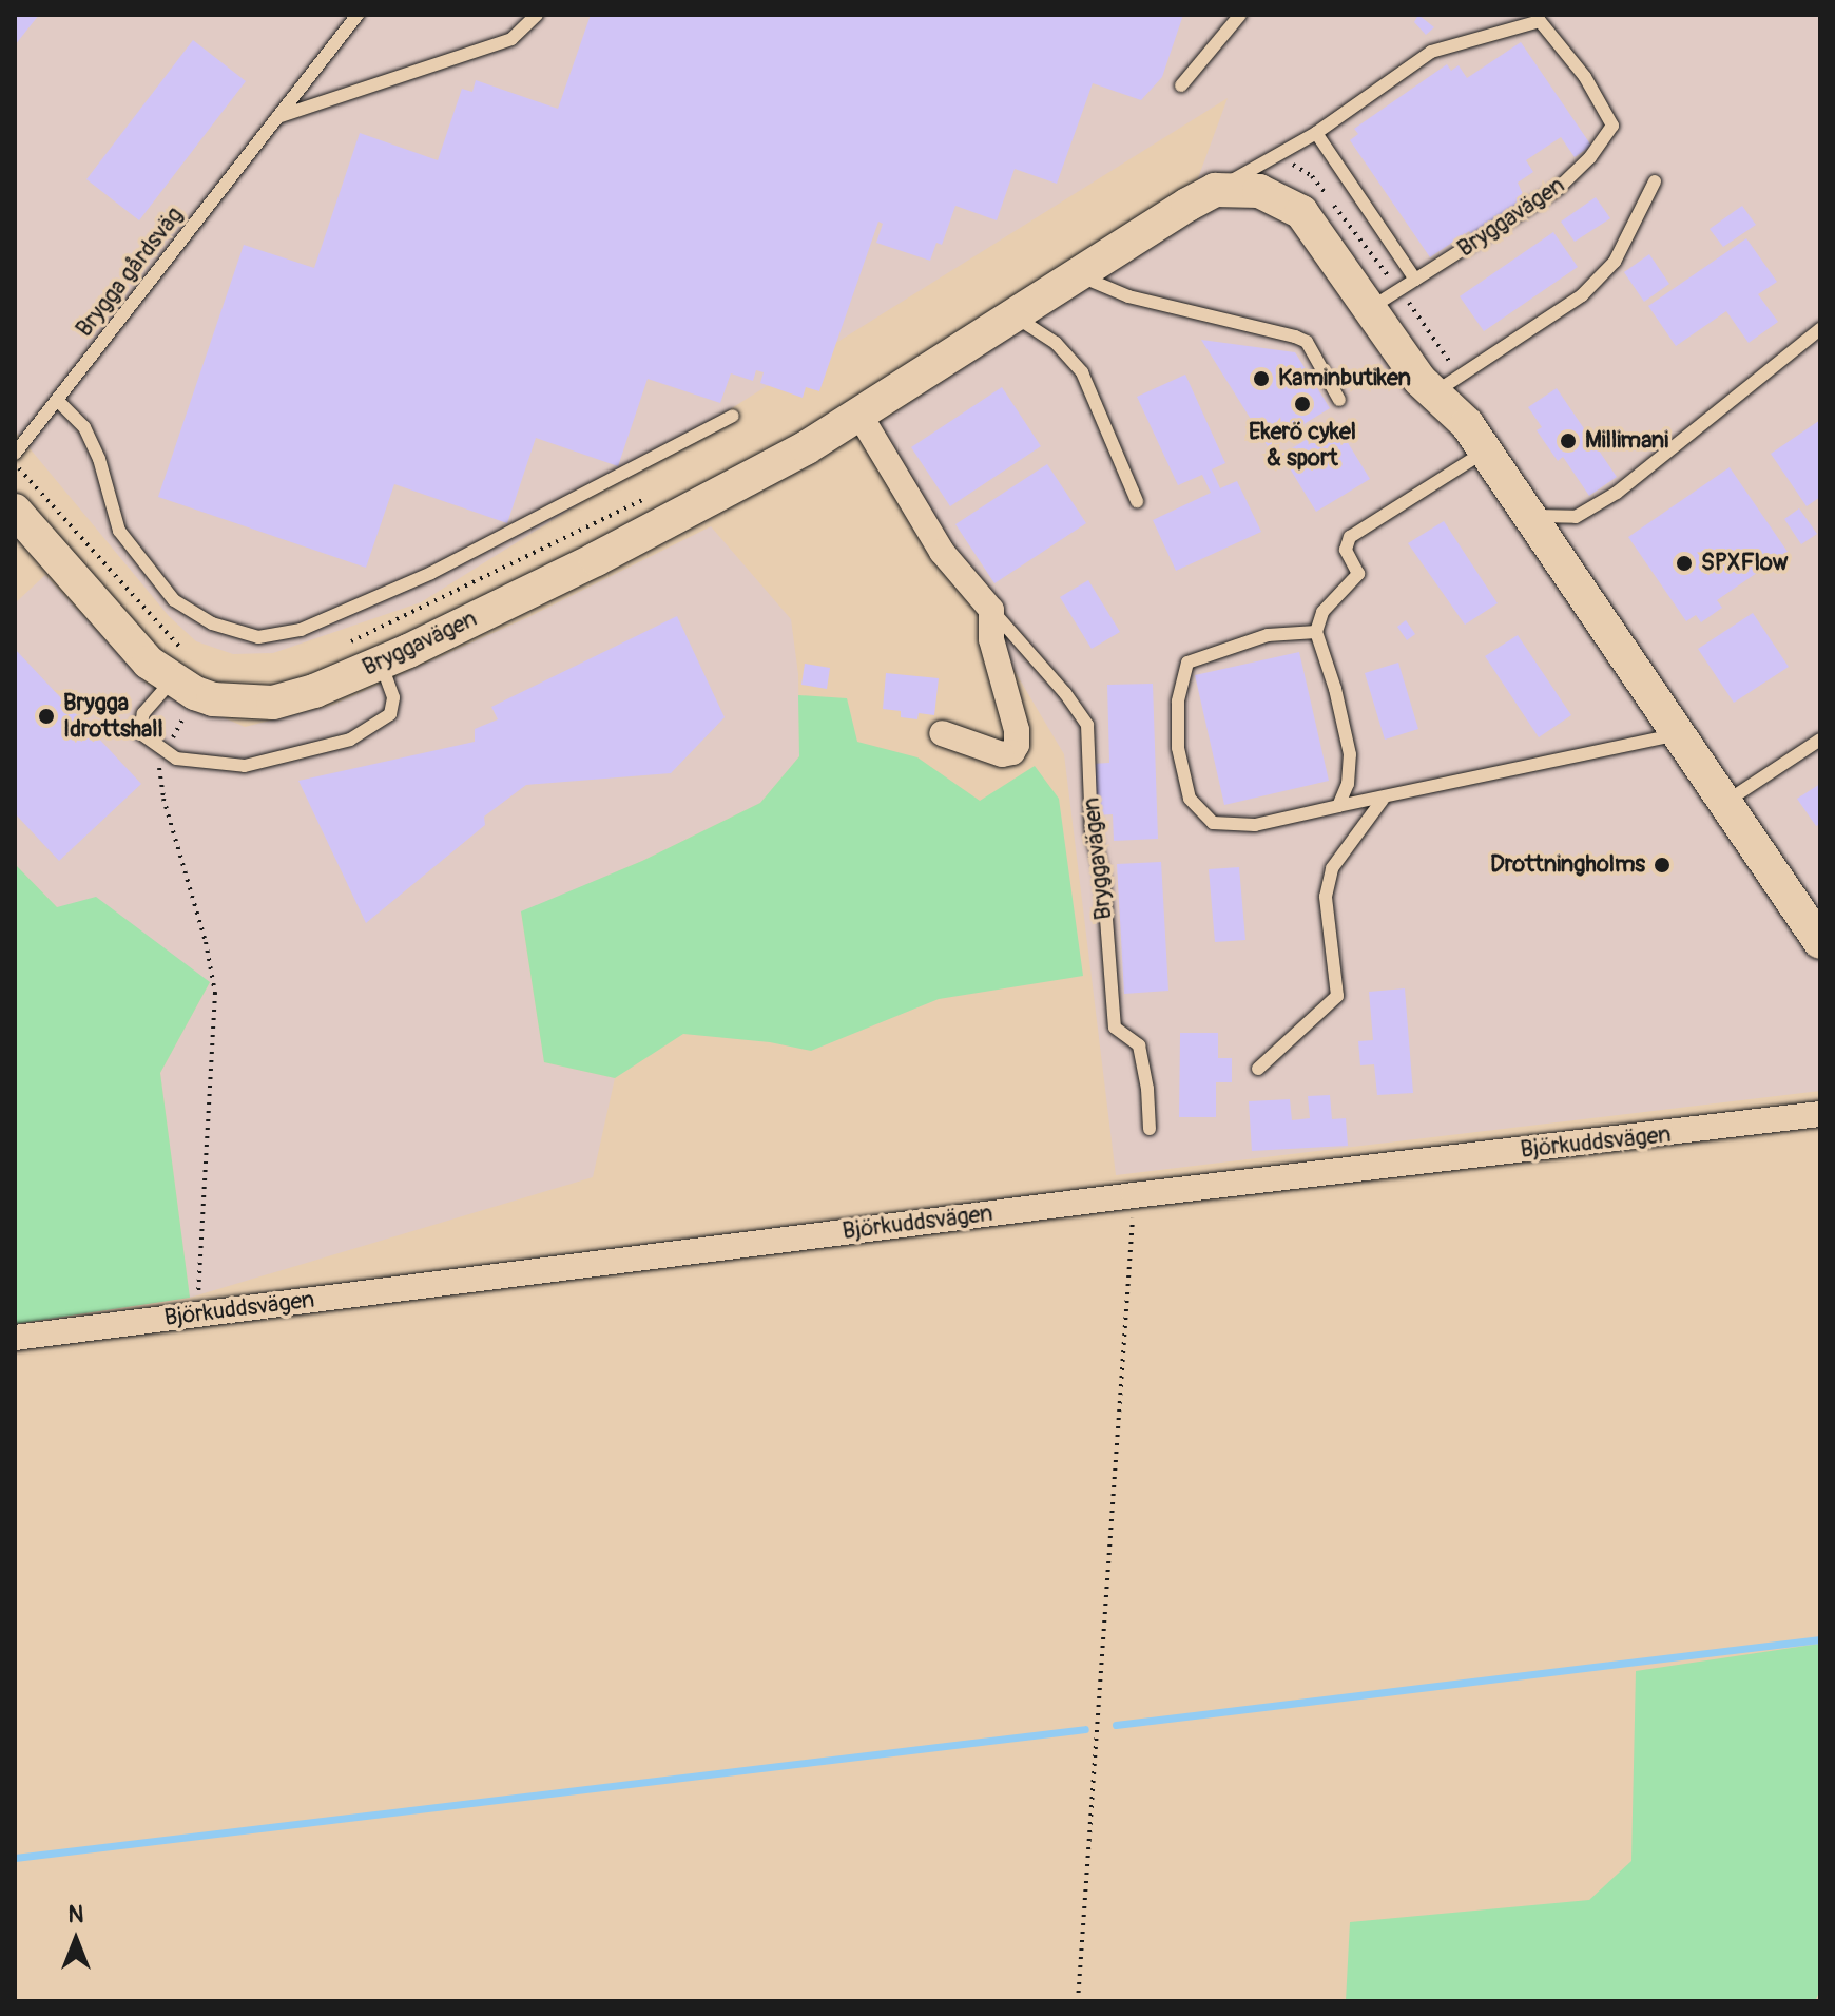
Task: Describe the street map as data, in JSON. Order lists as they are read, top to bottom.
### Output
{
  "streets": {
    "main road": ["Bryggavägen"],
    "street": ["Björkuddsvägen"],
    "lane": ["Brygga gårdsväg"]
  },
  "places": [
    "Kaminbutiken",
    "Ekerö cykel & sport",
    "Millimani",
    "SPXFlow",
    "Brygga Idrottshall",
    "Drottningholms"
  ],
  "north": "top"
}
